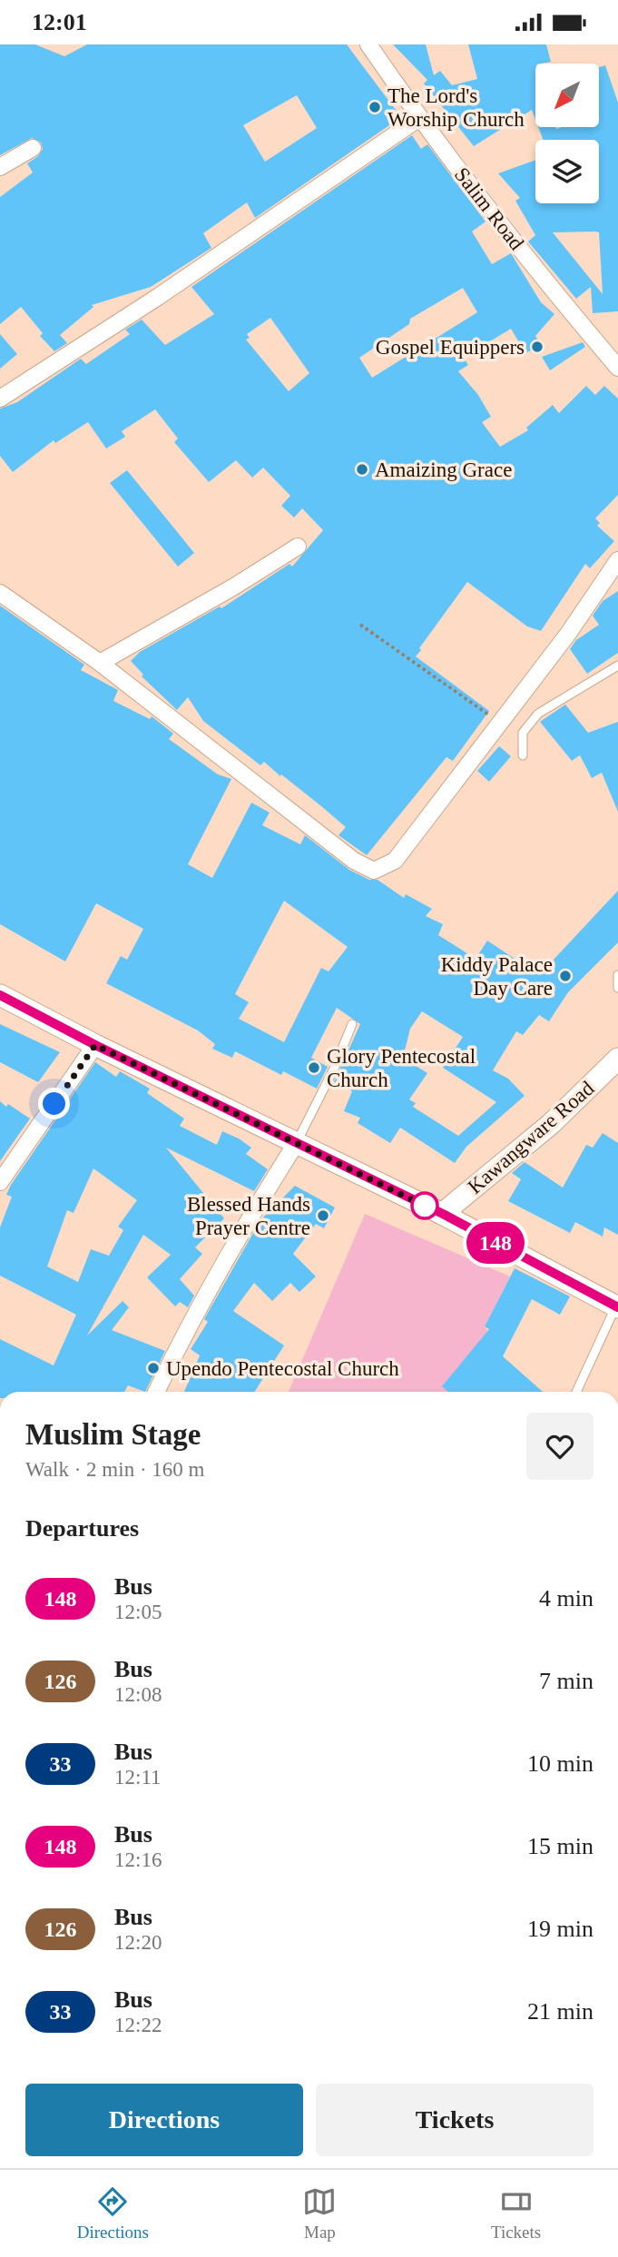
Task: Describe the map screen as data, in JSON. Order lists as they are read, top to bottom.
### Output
{
  "streets": {
    "street": ["Salim Road", "Kawangware Road"]
  },
  "places": [
    "The Lord's Worship Church",
    "Gospel Equippers",
    "Amaizing Grace",
    "Kiddy Palace Day Care",
    "Glory Pentecostal Church",
    "Blessed Hands Prayer Centre",
    "Upendo Pentecostal Church"
  ],
  "lines": ["bus line 148"],
  "north": "bottom left",
  "page": {
    "status": "12:01",
    "on_map": "148",
    "heading": [
      ["Muslim Stage", "Walk · 2 min · 160 m"],
      "Departures"
    ],
    "list": [
      {
        "mark": "148",
        "name": "Bus",
        "note": "12:05",
        "value": "4 min"
      },
      {
        "mark": "126",
        "name": "Bus",
        "note": "12:08",
        "value": "7 min"
      },
      {
        "mark": "33",
        "name": "Bus",
        "note": "12:11",
        "value": "10 min"
      },
      {
        "mark": "148",
        "name": "Bus",
        "note": "12:16",
        "value": "15 min"
      },
      {
        "mark": "126",
        "name": "Bus",
        "note": "12:20",
        "value": "19 min"
      },
      {
        "mark": "33",
        "name": "Bus",
        "note": "12:22",
        "value": "21 min"
      }
    ],
    "buttons": ["Directions", "Tickets"],
    "tabs": ["Directions", "Map", "Tickets"]
  }
}
